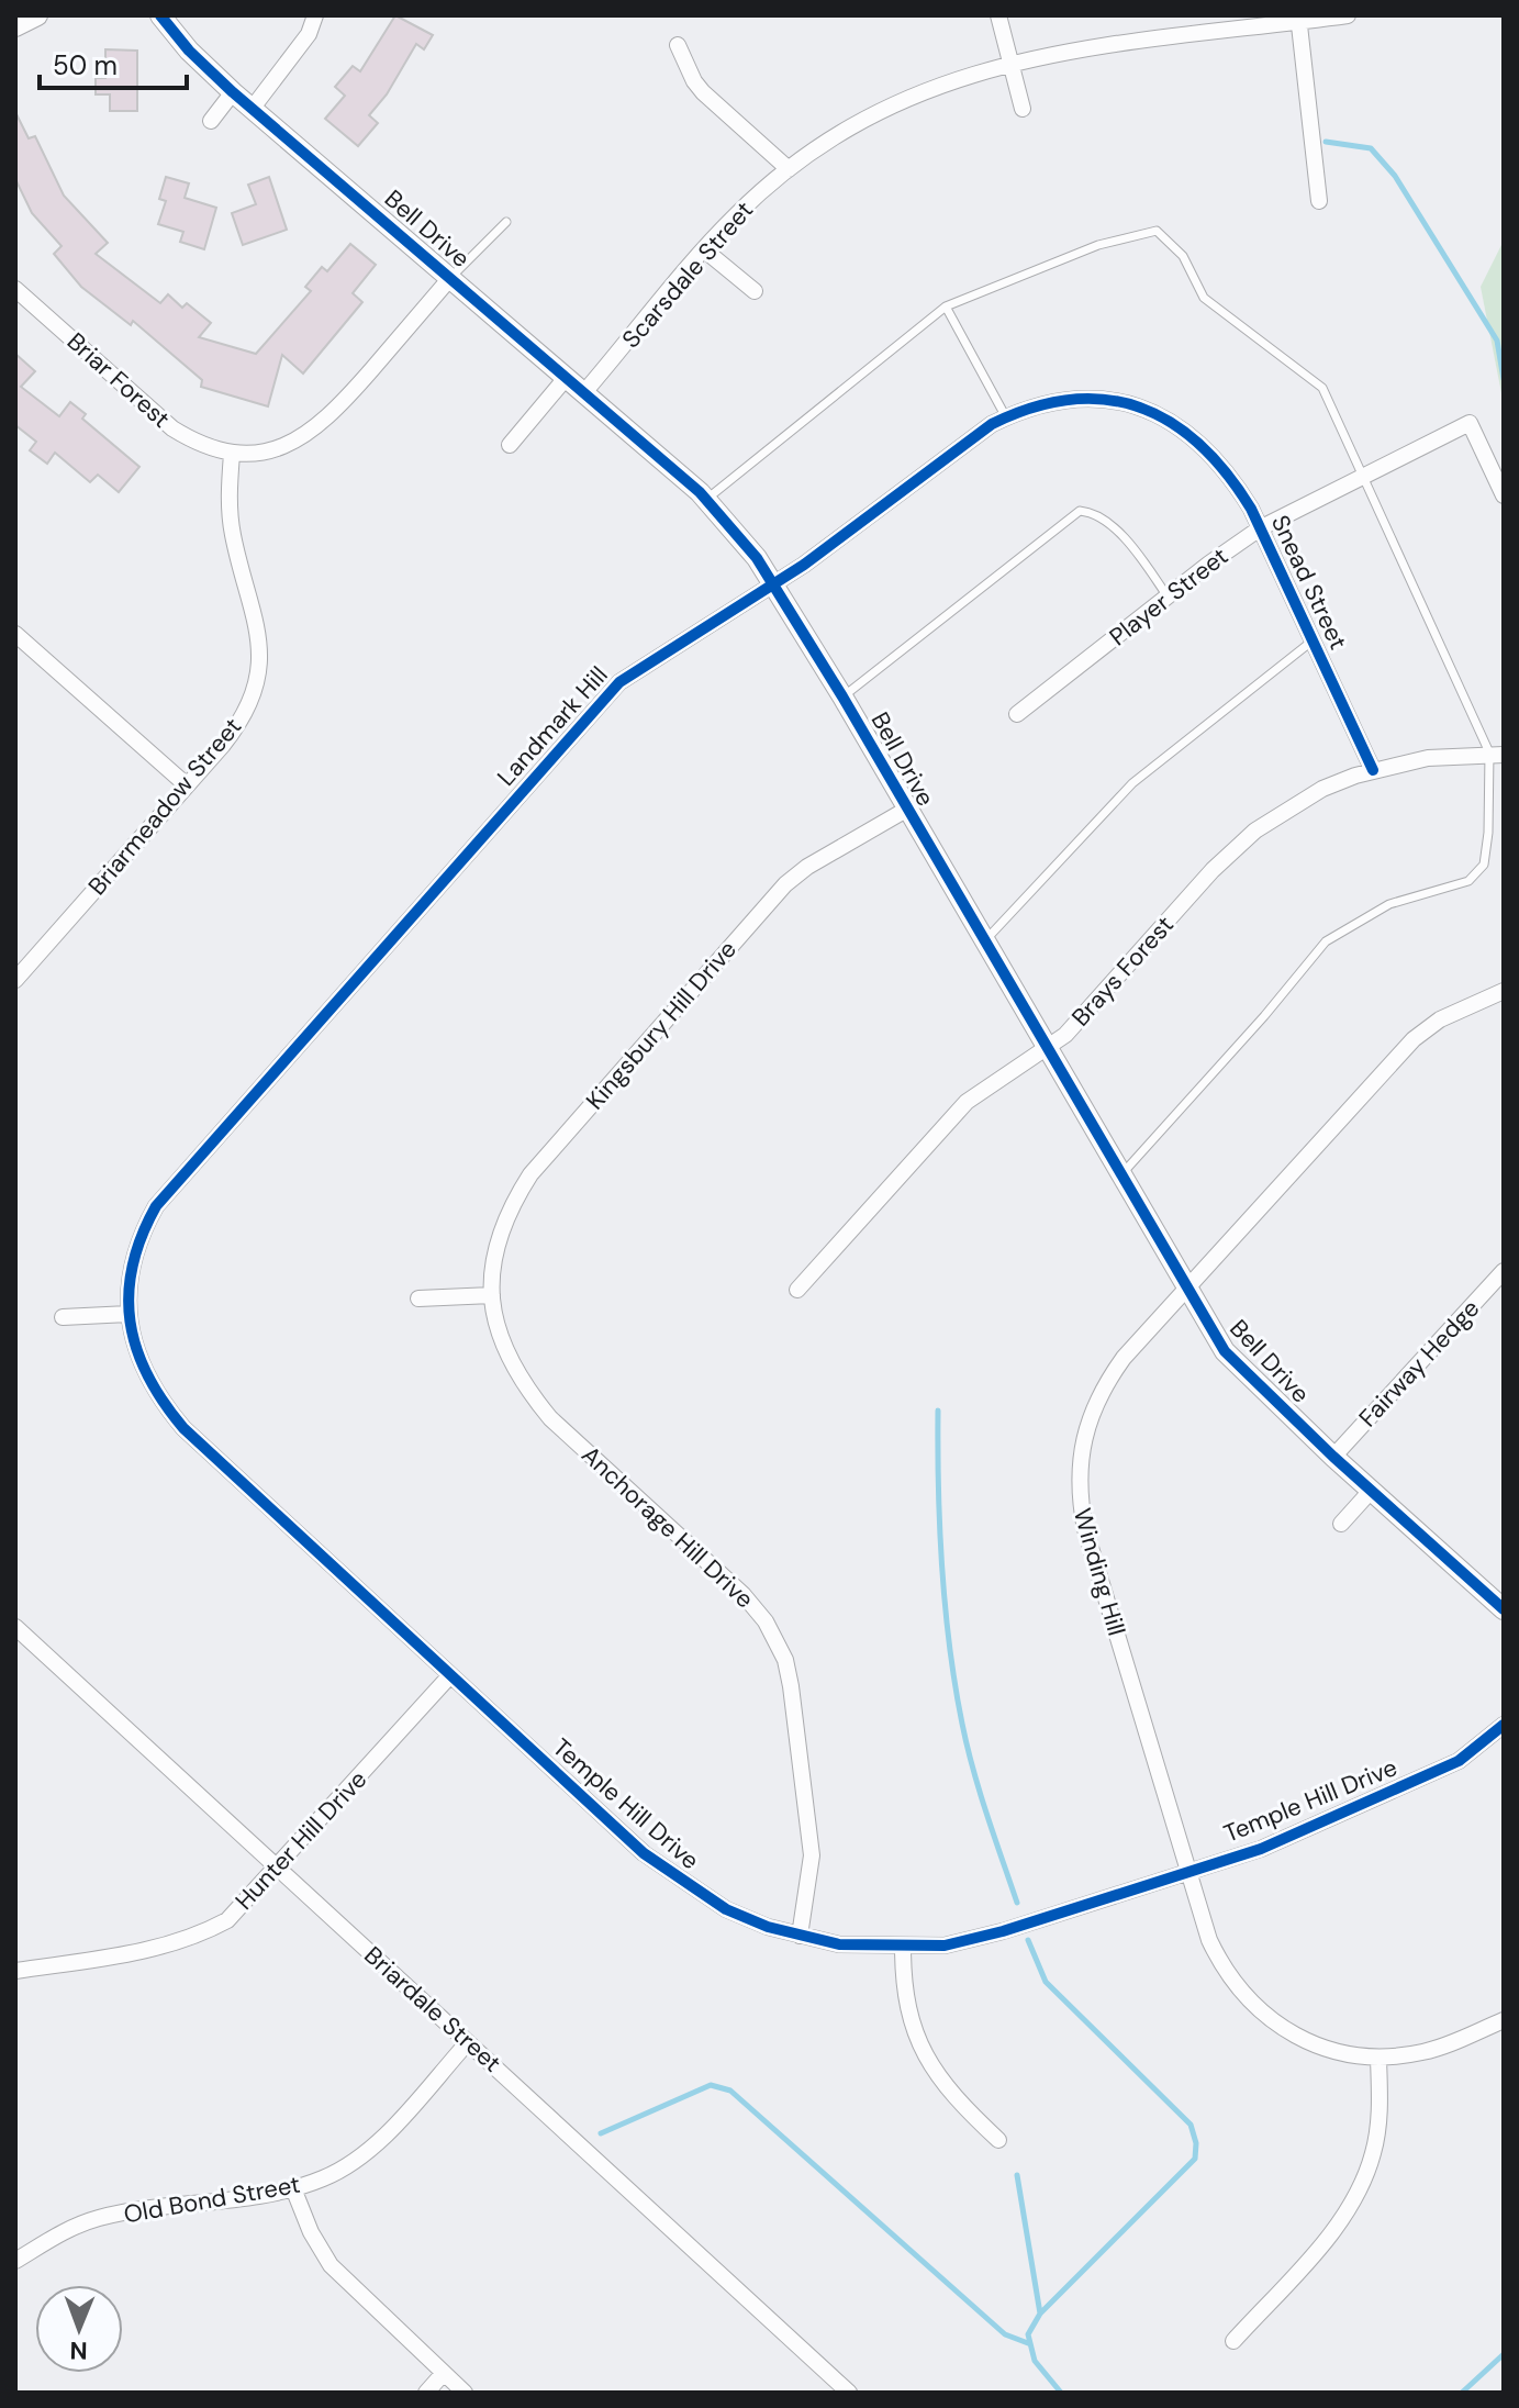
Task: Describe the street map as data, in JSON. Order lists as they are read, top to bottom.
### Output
{
  "streets": {
    "street": [
      "Bell Drive",
      "Scarsdale Street",
      "Briar Forest",
      "Snead Street",
      "Player Street",
      "Landmark Hill",
      "Briarmeadow Street",
      "Brays Forest",
      "Kingsbury Hill Drive",
      "Fairway Hedge",
      "Anchorage Hill Drive",
      "Winding Hill",
      "Temple Hill Drive",
      "Hunter Hill Drive",
      "Briardale Street",
      "Old Bond Street"
    ]
  },
  "crossings": [
    ["Bell Drive", "Scarsdale Street"],
    ["Bell Drive", "Landmark Hill"],
    ["Bell Drive", "Brays Forest"],
    ["Bell Drive", "Kingsbury Hill Drive"],
    ["Bell Drive", "Fairway Hedge"],
    ["Bell Drive", "Winding Hill"],
    ["Briar Forest", "Briarmeadow Street"],
    ["Snead Street", "Player Street"],
    ["Snead Street", "Landmark Hill"],
    ["Snead Street", "Brays Forest"],
    ["Landmark Hill", "Temple Hill Drive"],
    ["Kingsbury Hill Drive", "Anchorage Hill Drive"],
    ["Anchorage Hill Drive", "Temple Hill Drive"],
    ["Winding Hill", "Temple Hill Drive"],
    ["Temple Hill Drive", "Hunter Hill Drive"],
    ["Hunter Hill Drive", "Briardale Street"],
    ["Briardale Street", "Old Bond Street"]
  ],
  "scale_bar": "50 m",
  "north": "bottom"
}
